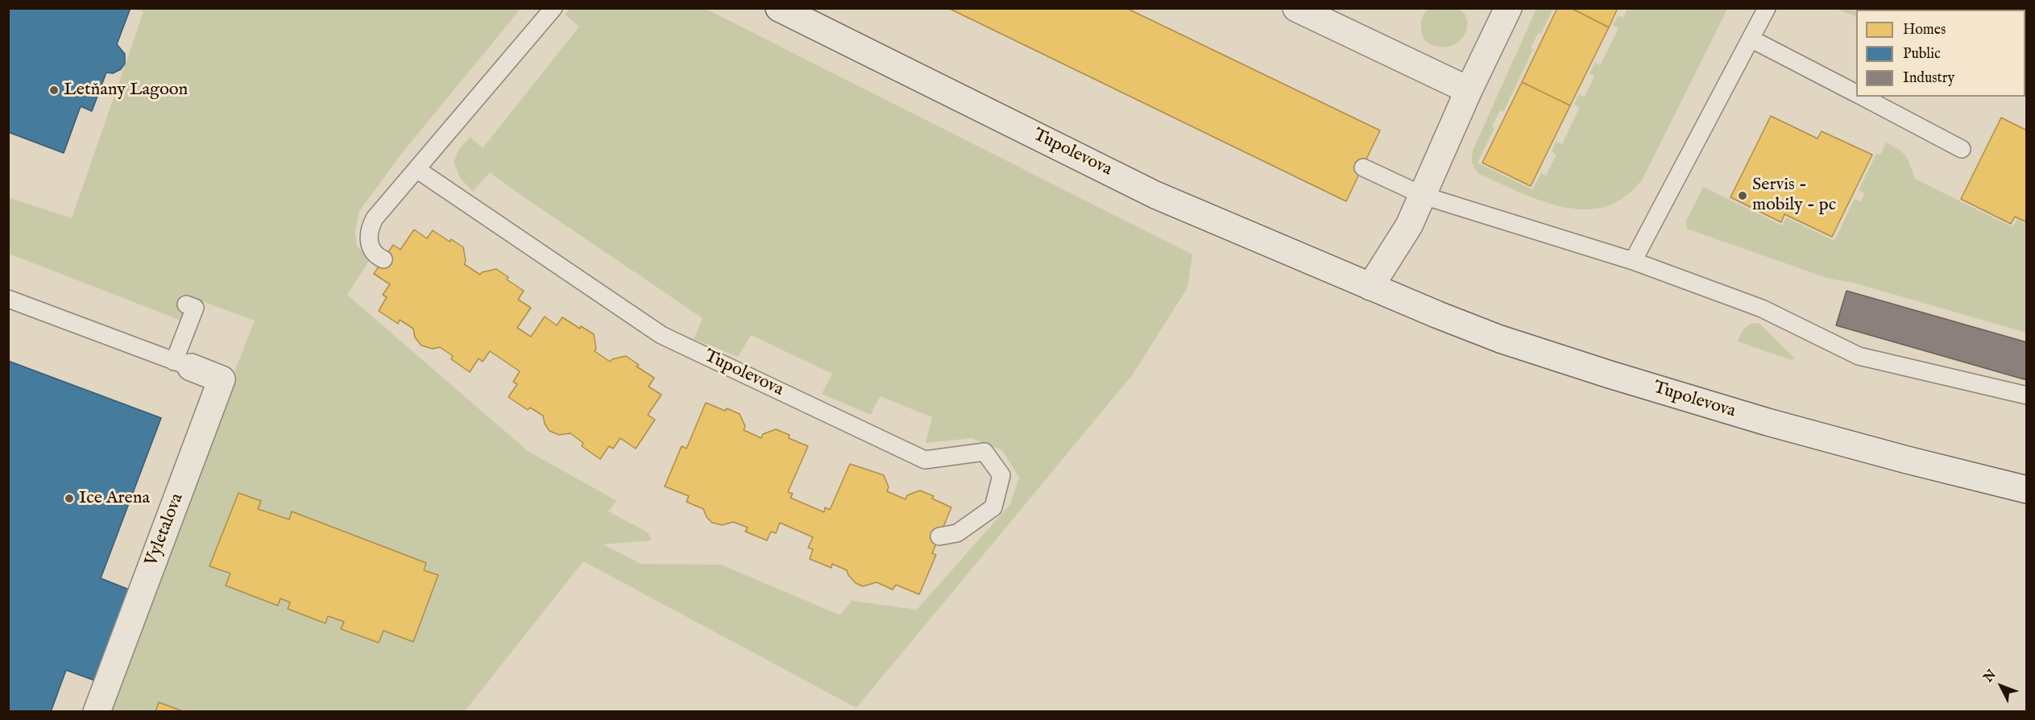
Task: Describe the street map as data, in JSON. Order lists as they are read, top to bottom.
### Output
{
  "streets": {
    "main road": ["Tupolevova", "Vyletalova"]
  },
  "places": ["Letňany Lagoon", "Servis - mobily - pc", "Ice Arena"],
  "legend": ["Homes", "Public", "Industry"],
  "north": "top left"
}
